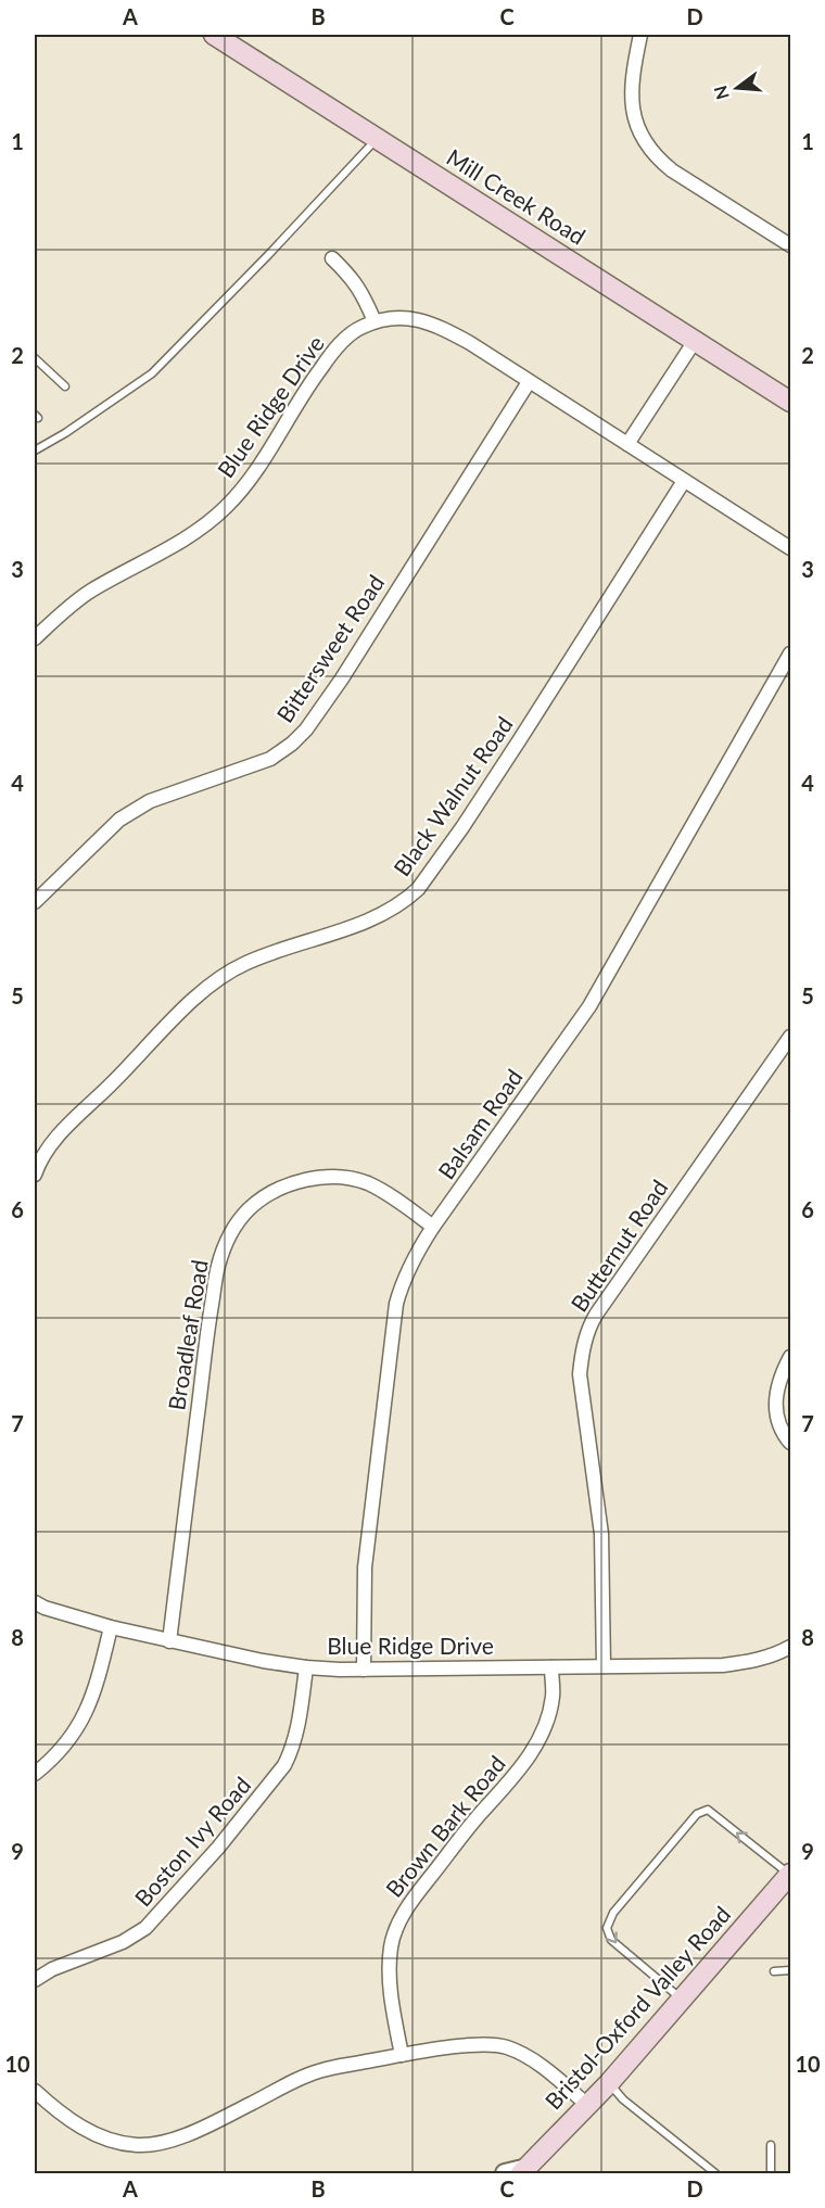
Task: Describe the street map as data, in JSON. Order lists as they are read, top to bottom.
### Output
{
  "streets": {
    "main road": ["Mill Creek Road", "Bristol-Oxford Valley Road"],
    "street": [
      "Blue Ridge Drive",
      "Bittersweet Road",
      "Black Walnut Road",
      "Balsam Road",
      "Butternut Road",
      "Broadleaf Road",
      "Brown Bark Road",
      "Boston Ivy Road"
    ]
  },
  "crossings": [
    ["Blue Ridge Drive", "Bittersweet Road"],
    ["Blue Ridge Drive", "Black Walnut Road"],
    ["Blue Ridge Drive", "Balsam Road"],
    ["Blue Ridge Drive", "Butternut Road"],
    ["Blue Ridge Drive", "Broadleaf Road"],
    ["Blue Ridge Drive", "Brown Bark Road"],
    ["Blue Ridge Drive", "Boston Ivy Road"],
    ["Balsam Road", "Broadleaf Road"]
  ],
  "north": "left",
  "grid": {
    "columns": [
      "A",
      "B",
      "C",
      "D"
    ],
    "rows": [
      "1",
      "2",
      "3",
      "4",
      "5",
      "6",
      "7",
      "8",
      "9",
      "10"
    ]
  }
}
